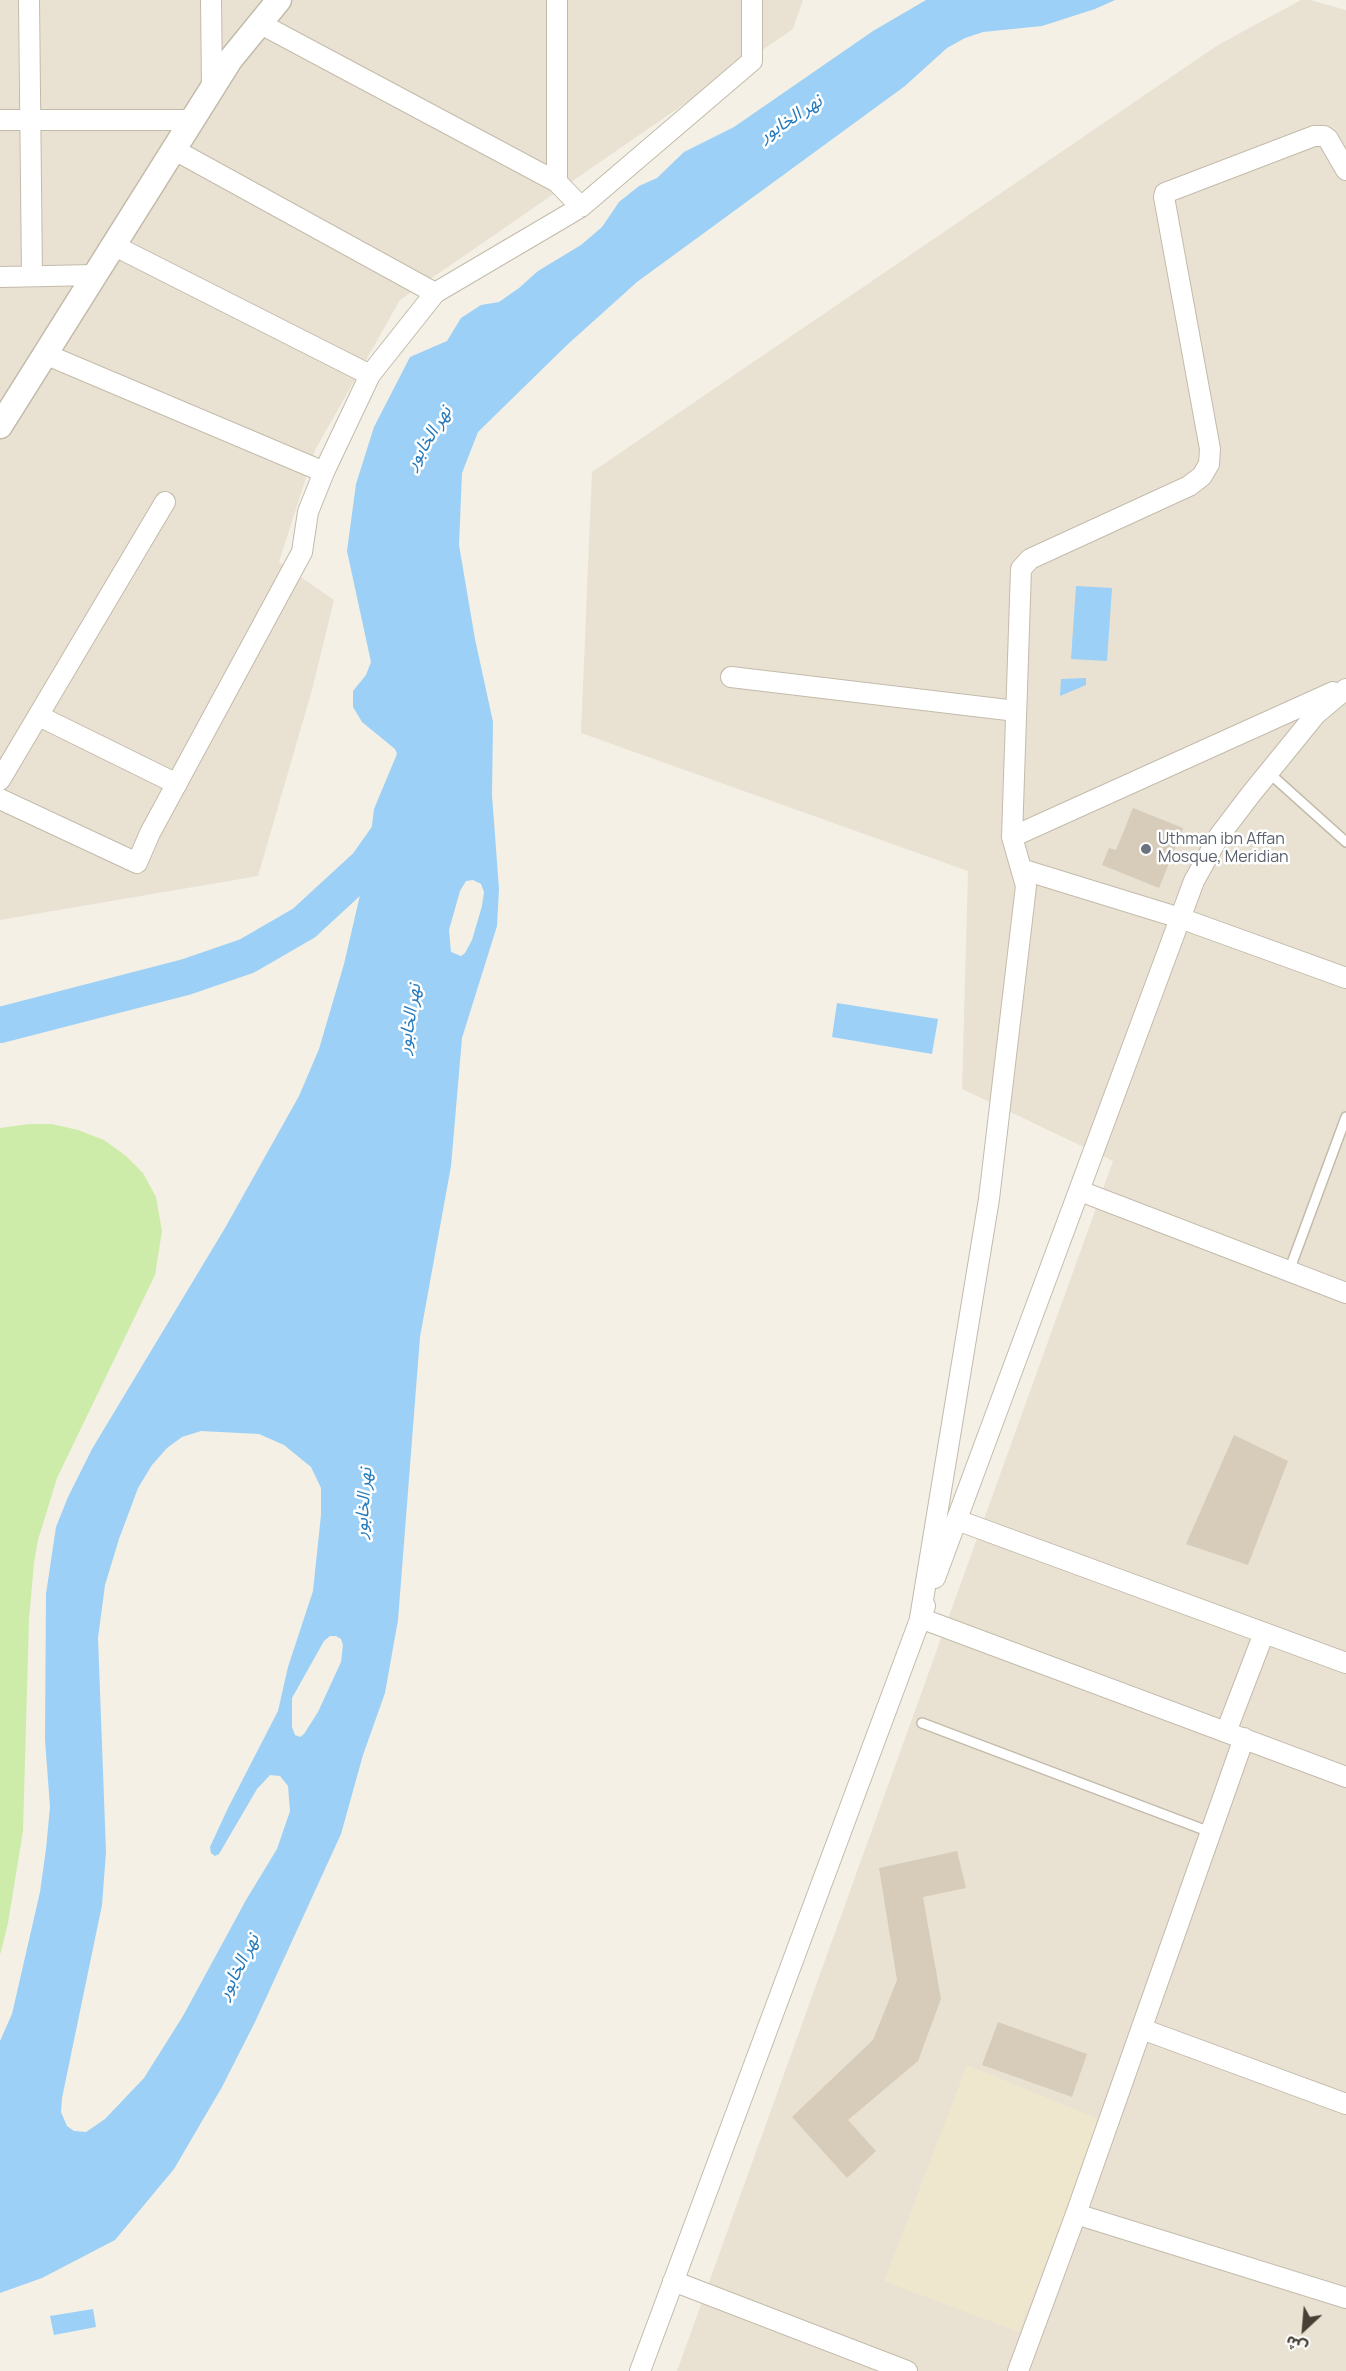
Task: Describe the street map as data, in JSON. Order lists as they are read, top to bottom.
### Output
{
  "water": ["نهر الخابور"],
  "places": ["Uthman ibn Affan Mosque, Meridian"],
  "north": "bottom left"
}
